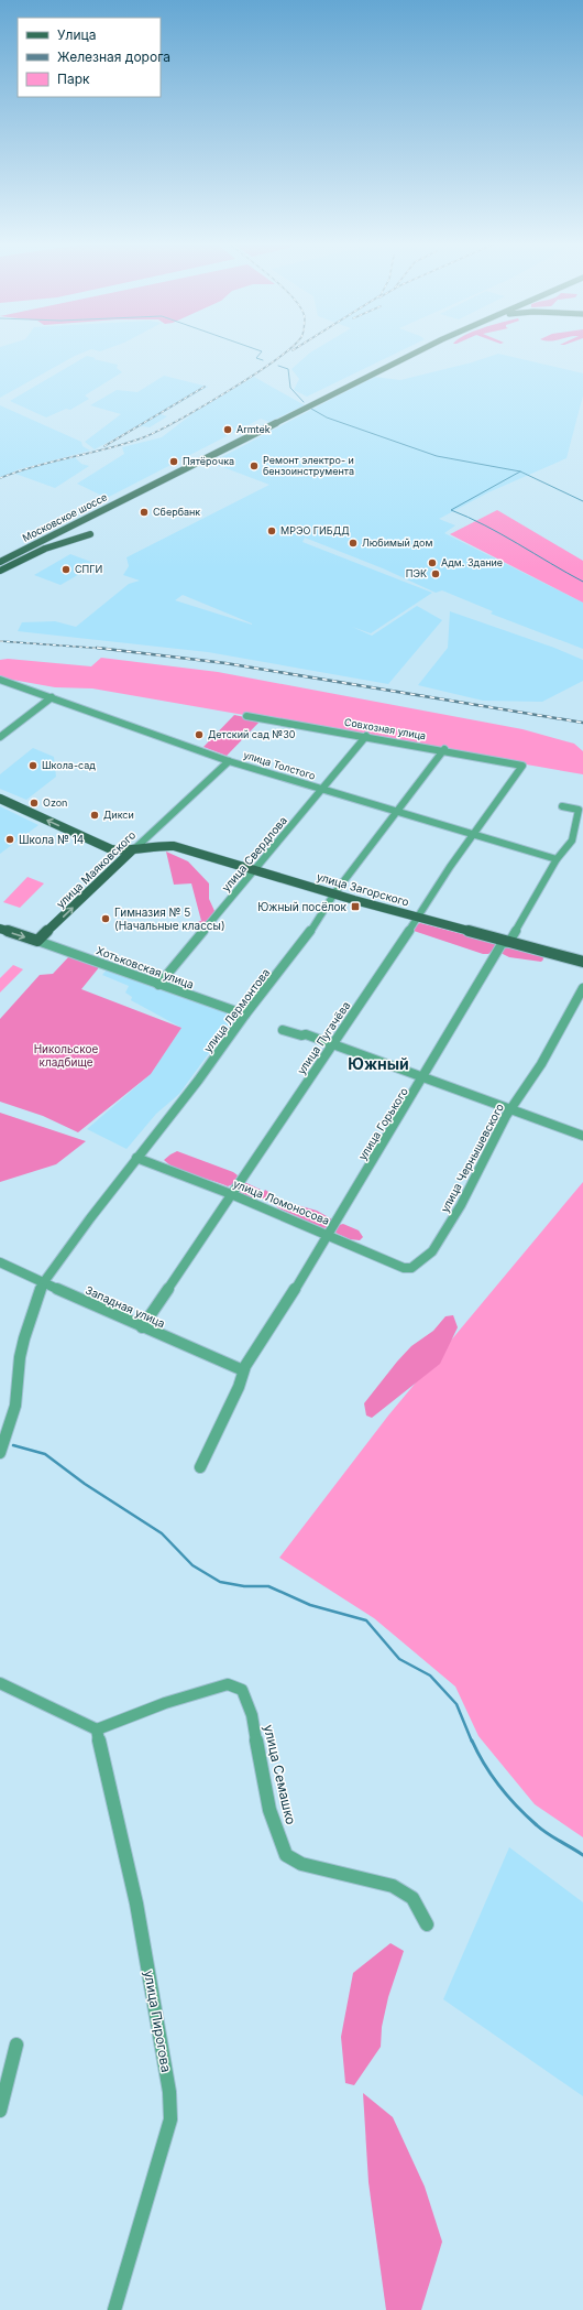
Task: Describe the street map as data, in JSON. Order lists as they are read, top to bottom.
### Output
{
  "streets": {
    "main road": ["Московское шоссе", "улица Маяковского", "улица Загорского"],
    "street": [
      "Совхозная улица",
      "улица Толстого",
      "улица Свердлова",
      "Хотьковская улица",
      "улица Лермонтова",
      "улица Пугачёва",
      "улица Горького",
      "улица Чернышевского",
      "улица Ломоносова",
      "Западная улица",
      "улица Семашко",
      "улица Пирогова"
    ]
  },
  "crossings": [
    ["Совхозная улица", "улица Свердлова"],
    ["Совхозная улица", "улица Лермонтова"],
    ["Совхозная улица", "улица Пугачёва"],
    ["улица Толстого", "улица Свердлова"],
    ["улица Толстого", "улица Маяковского"],
    ["улица Толстого", "улица Лермонтова"],
    ["улица Толстого", "улица Пугачёва"],
    ["улица Толстого", "улица Горького"],
    ["улица Свердлова", "улица Загорского"],
    ["улица Свердлова", "Хотьковская улица"],
    ["улица Маяковского", "улица Загорского"],
    ["улица Маяковского", "Хотьковская улица"],
    ["улица Загорского", "улица Лермонтова"],
    ["улица Загорского", "улица Пугачёва"],
    ["улица Загорского", "улица Горького"],
    ["Хотьковская улица", "улица Лермонтова"],
    ["улица Лермонтова", "улица Ломоносова"],
    ["улица Лермонтова", "Западная улица"],
    ["улица Пугачёва", "улица Ломоносова"],
    ["улица Пугачёва", "Западная улица"],
    ["улица Горького", "улица Ломоносова"],
    ["улица Горького", "Западная улица"],
    ["улица Чернышевского", "улица Ломоносова"],
    ["улица Семашко", "улица Пирогова"]
  ],
  "one_way": ["улица Маяковского"],
  "districts": ["Южный"],
  "parks": ["Никольское кладбище"],
  "places": {
    "other": [
      "Armtek",
      "Пятёрочка",
      "Ремонт электро- и бензоинструмента",
      "Сбербанк",
      "МРЭО ГИБДД",
      "Любимый дом",
      "Адм. Здание",
      "СПГИ",
      "ПЭК",
      "Детский сад №30",
      "Школа-сад",
      "Ozon",
      "Дикси",
      "Школа № 14",
      "Гимназия № 5 (Начальные классы)"
    ],
    "transit": ["Южный посёлок"]
  },
  "legend": ["Улица", "Железная дорога", "Парк"]
}
